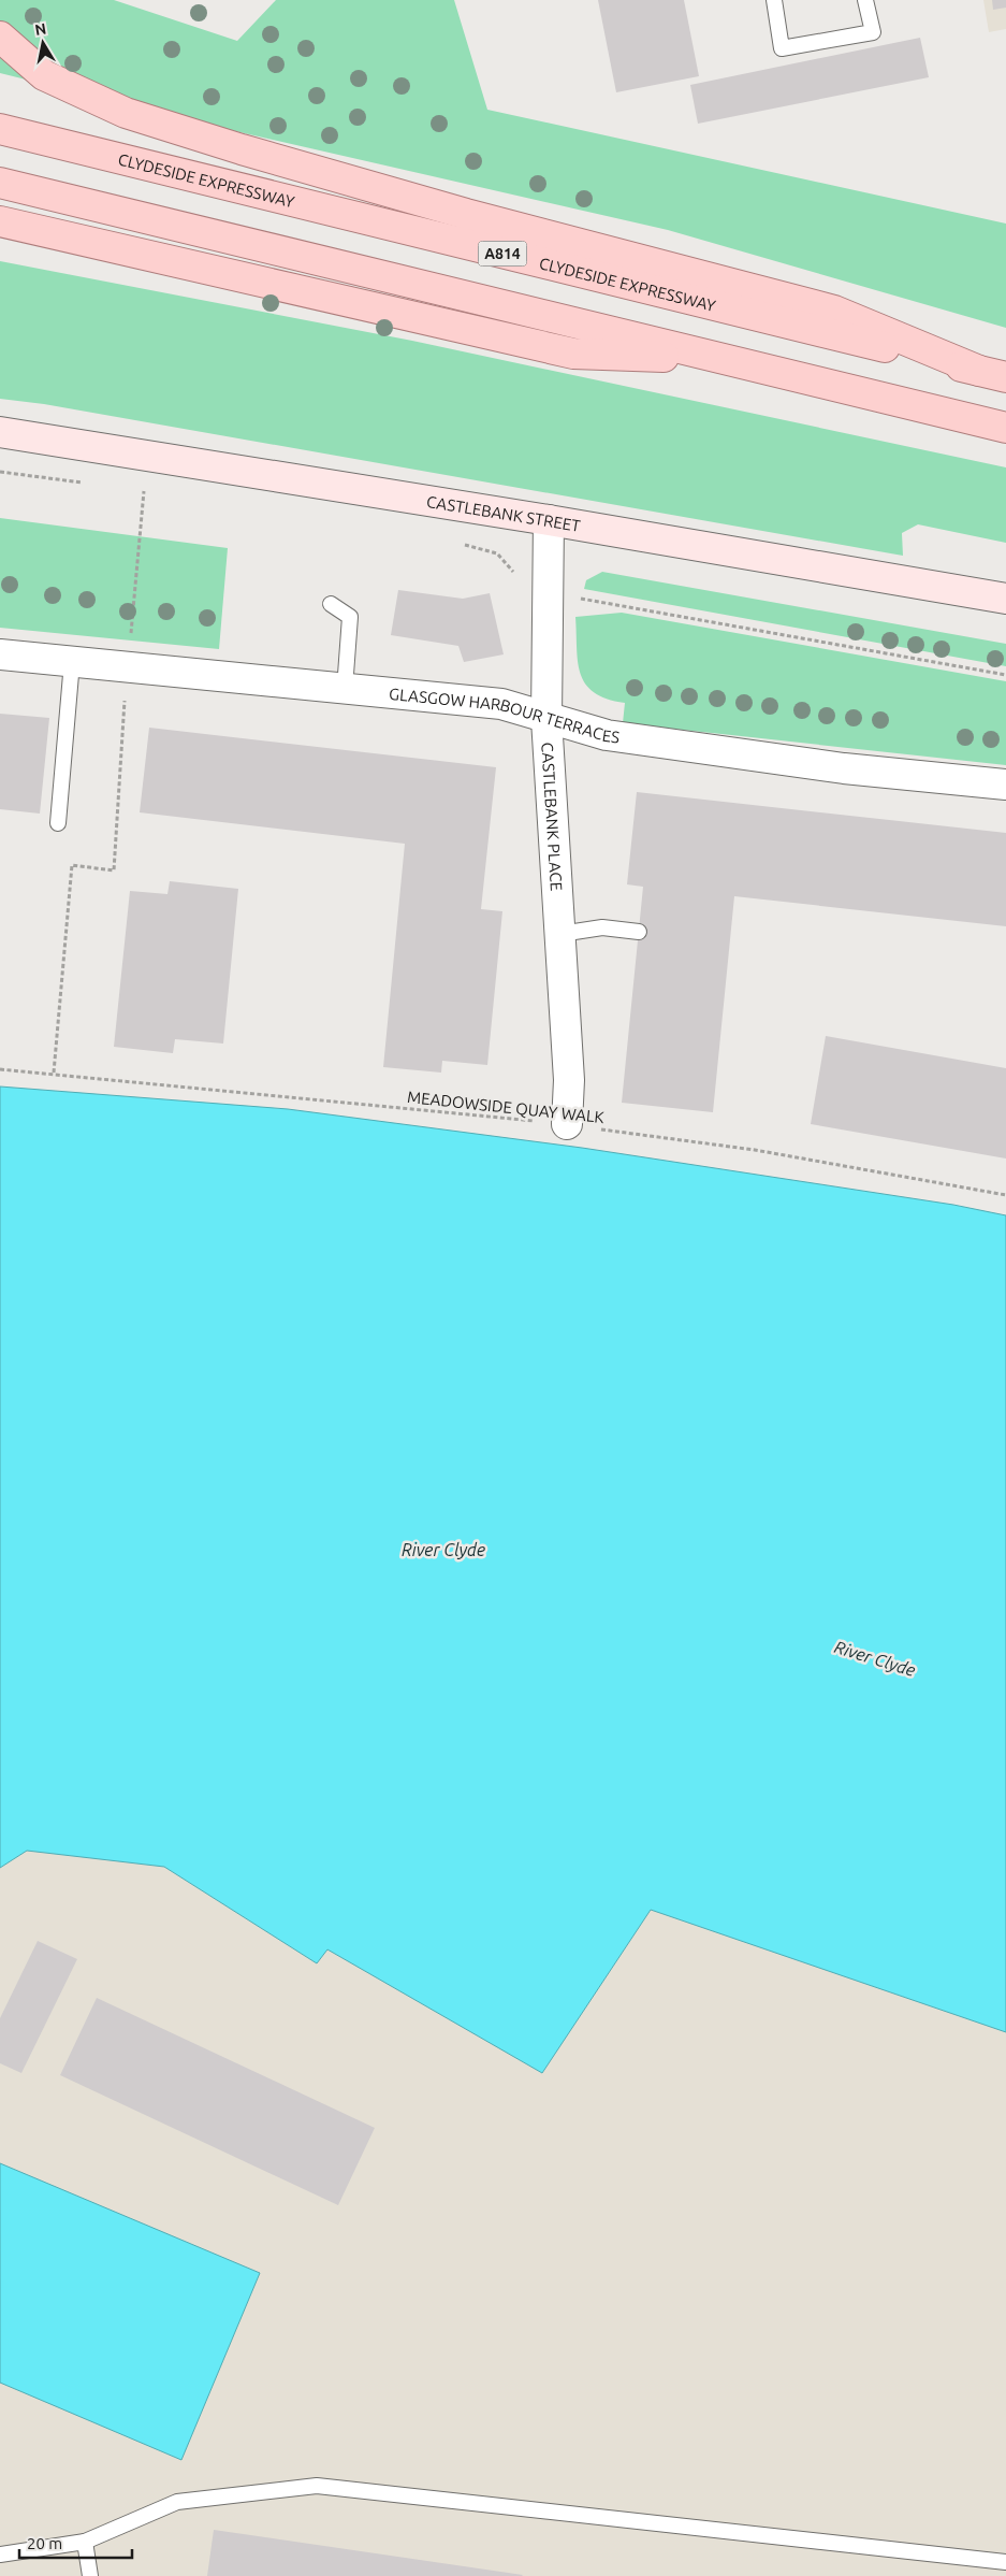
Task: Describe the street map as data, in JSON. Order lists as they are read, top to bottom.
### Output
{
  "streets": {
    "main road": ["CLYDESIDE EXPRESSWAY", "A814"],
    "street": ["CASTLEBANK STREET", "GLASGOW HARBOUR TERRACES", "CASTLEBANK PLACE"],
    "path": ["MEADOWSIDE QUAY WALK"]
  },
  "crossings": [
    ["CASTLEBANK STREET", "CASTLEBANK PLACE"],
    ["GLASGOW HARBOUR TERRACES", "CASTLEBANK PLACE"],
    ["CASTLEBANK PLACE", "MEADOWSIDE QUAY WALK"]
  ],
  "water": ["River Clyde"],
  "scale_bar": "20 m",
  "north": "top"
}
